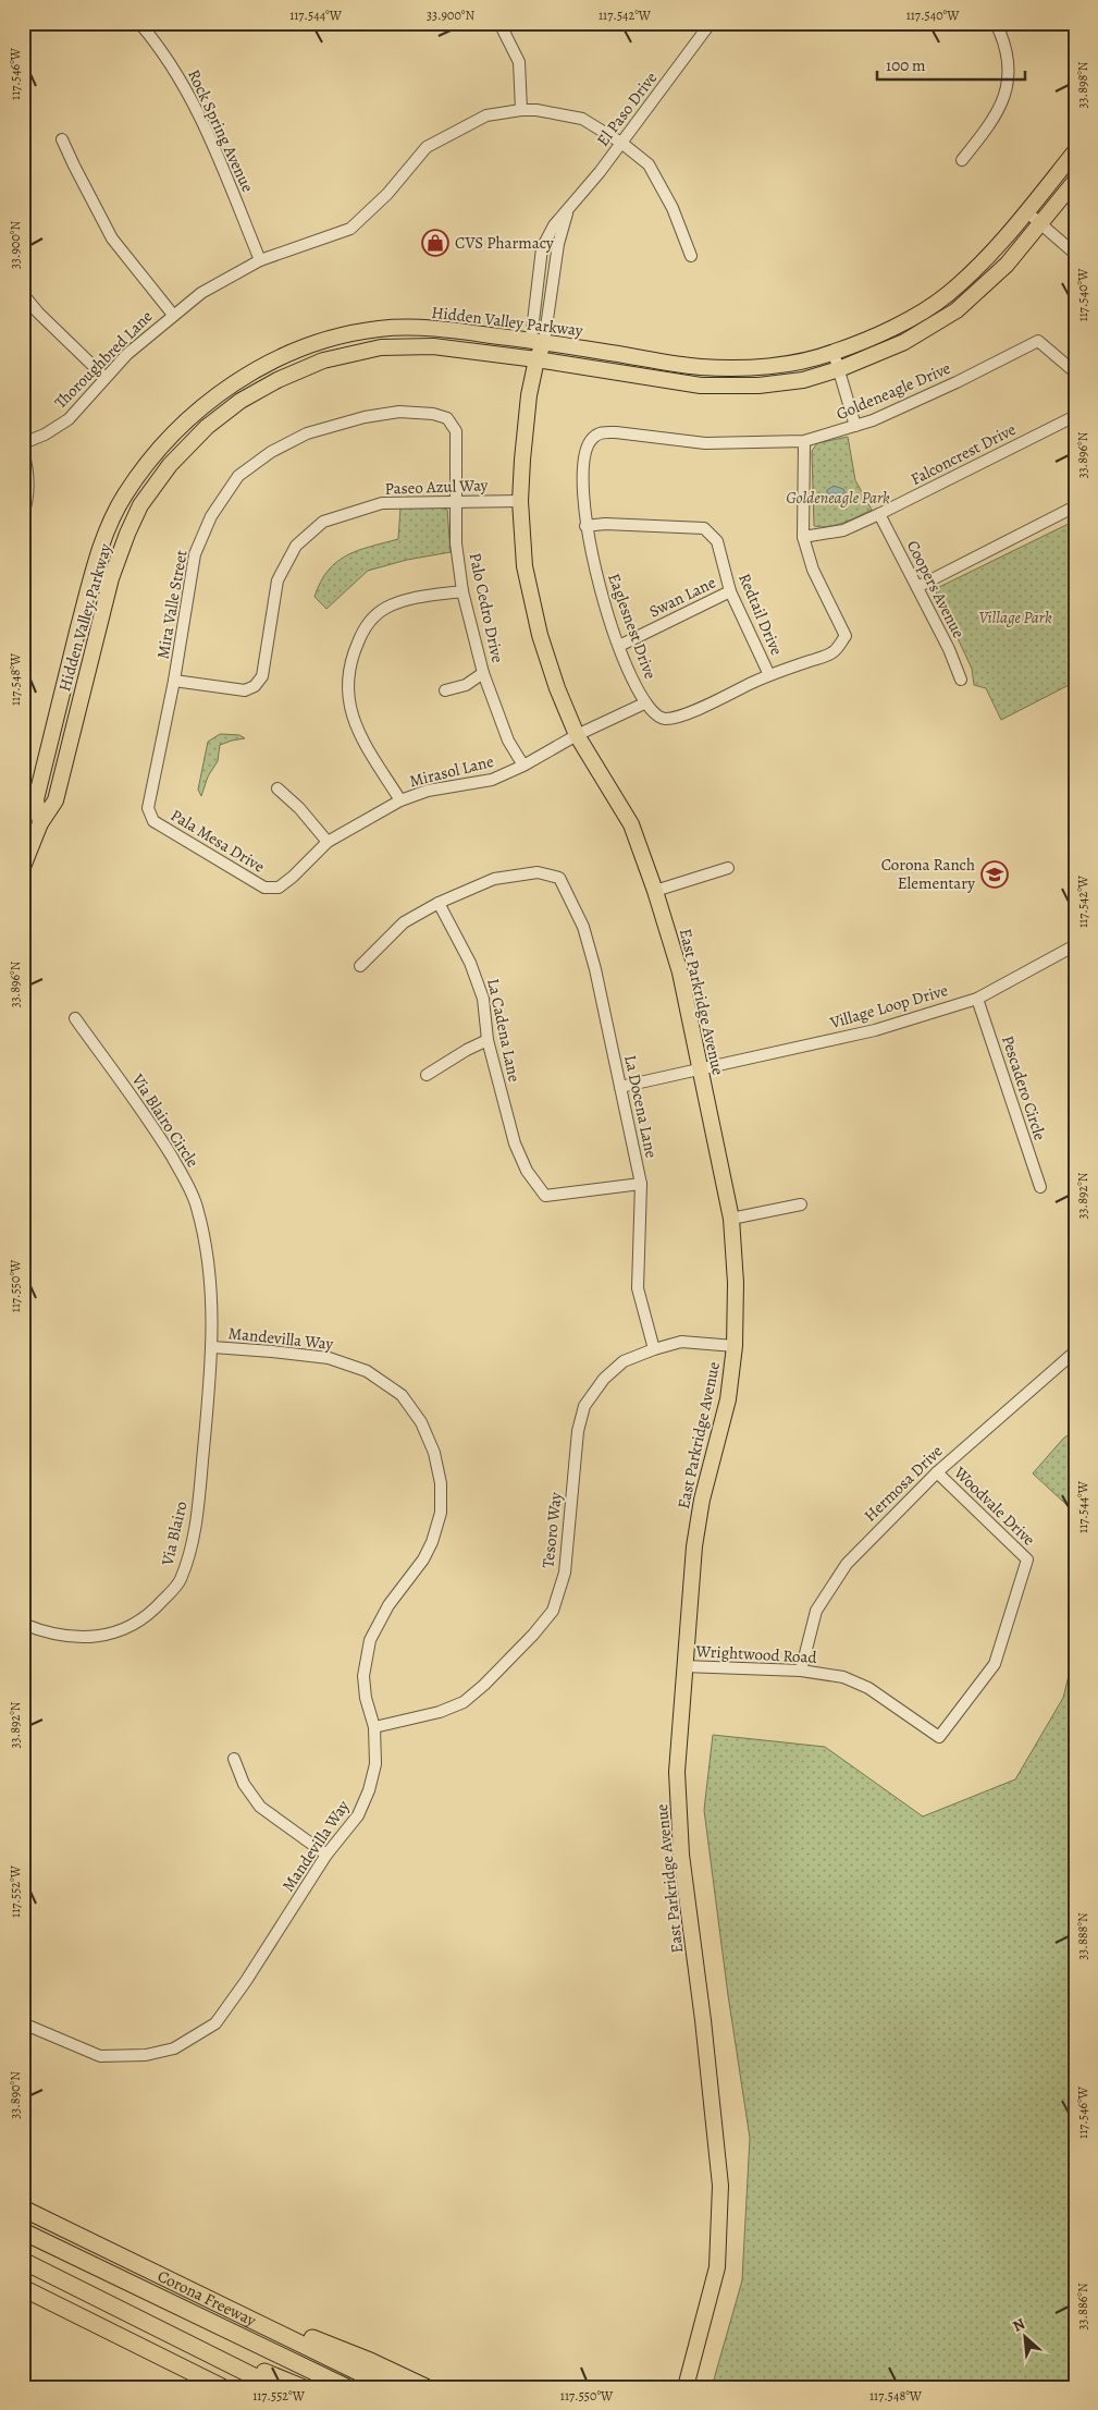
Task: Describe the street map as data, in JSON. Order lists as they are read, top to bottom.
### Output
{
  "streets": {
    "highway": ["Corona Freeway"],
    "main road": ["Hidden Valley Parkway", "East Parkridge Avenue"],
    "street": [
      "El Paso Drive",
      "Rock Spring Avenue",
      "Thoroughbred Lane",
      "Goldeneagle Drive",
      "Falconcrest Drive",
      "Paseo Azul Way",
      "Coopers Avenue",
      "Swan Lane",
      "Mira Valle Street",
      "Palo Cedro Drive",
      "Redtail Drive",
      "Eaglesnest Drive",
      "Mirasol Lane",
      "Pala Mesa Drive",
      "Village Loop Drive",
      "La Cadena Lane",
      "Pescadero Circle",
      "La Docena Lane",
      "Via Blairo Circle",
      "Mandevilla Way",
      "Hermosa Drive",
      "Woodvale Drive",
      "Tesoro Way",
      "Via Blairo",
      "Wrightwood Road"
    ]
  },
  "crossings": [
    ["El Paso Drive", "Hidden Valley Parkway"],
    ["El Paso Drive", "Thoroughbred Lane"],
    ["El Paso Drive", "East Parkridge Avenue"],
    ["Rock Spring Avenue", "Thoroughbred Lane"],
    ["Hidden Valley Parkway", "East Parkridge Avenue"],
    ["Goldeneagle Drive", "Eaglesnest Drive"],
    ["Falconcrest Drive", "Coopers Avenue"],
    ["Paseo Azul Way", "Mira Valle Street"],
    ["Paseo Azul Way", "Palo Cedro Drive"],
    ["Paseo Azul Way", "East Parkridge Avenue"],
    ["Swan Lane", "Redtail Drive"],
    ["Swan Lane", "Eaglesnest Drive"],
    ["Mira Valle Street", "Palo Cedro Drive"],
    ["Mira Valle Street", "Pala Mesa Drive"],
    ["Palo Cedro Drive", "Mirasol Lane"],
    ["Redtail Drive", "Eaglesnest Drive"],
    ["Eaglesnest Drive", "Mirasol Lane"],
    ["Mirasol Lane", "Pala Mesa Drive"],
    ["Mirasol Lane", "East Parkridge Avenue"],
    ["East Parkridge Avenue", "Village Loop Drive"],
    ["East Parkridge Avenue", "Tesoro Way"],
    ["East Parkridge Avenue", "Wrightwood Road"],
    ["Village Loop Drive", "Pescadero Circle"],
    ["Village Loop Drive", "La Docena Lane"],
    ["La Cadena Lane", "La Docena Lane"],
    ["La Docena Lane", "Tesoro Way"],
    ["Via Blairo Circle", "Mandevilla Way"],
    ["Via Blairo Circle", "Via Blairo"],
    ["Mandevilla Way", "Tesoro Way"],
    ["Mandevilla Way", "Via Blairo"],
    ["Hermosa Drive", "Woodvale Drive"],
    ["Hermosa Drive", "Wrightwood Road"],
    ["Woodvale Drive", "Wrightwood Road"]
  ],
  "parks": ["Goldeneagle Park", "Village Park"],
  "places": {
    "shop": ["CVS Pharmacy"],
    "school or university": ["Corona Ranch Elementary"]
  },
  "scale_bar": "100 m",
  "north": "top left",
  "coordinates": [
    "117.544°W",
    "33.900°N",
    "117.542°W",
    "117.540°W",
    "117.546°W",
    "33.898°N",
    "33.896°N",
    "117.548°W",
    "33.892°N",
    "117.550°W",
    "117.552°W",
    "33.888°N",
    "33.890°N",
    "33.886°N"
  ]
}
